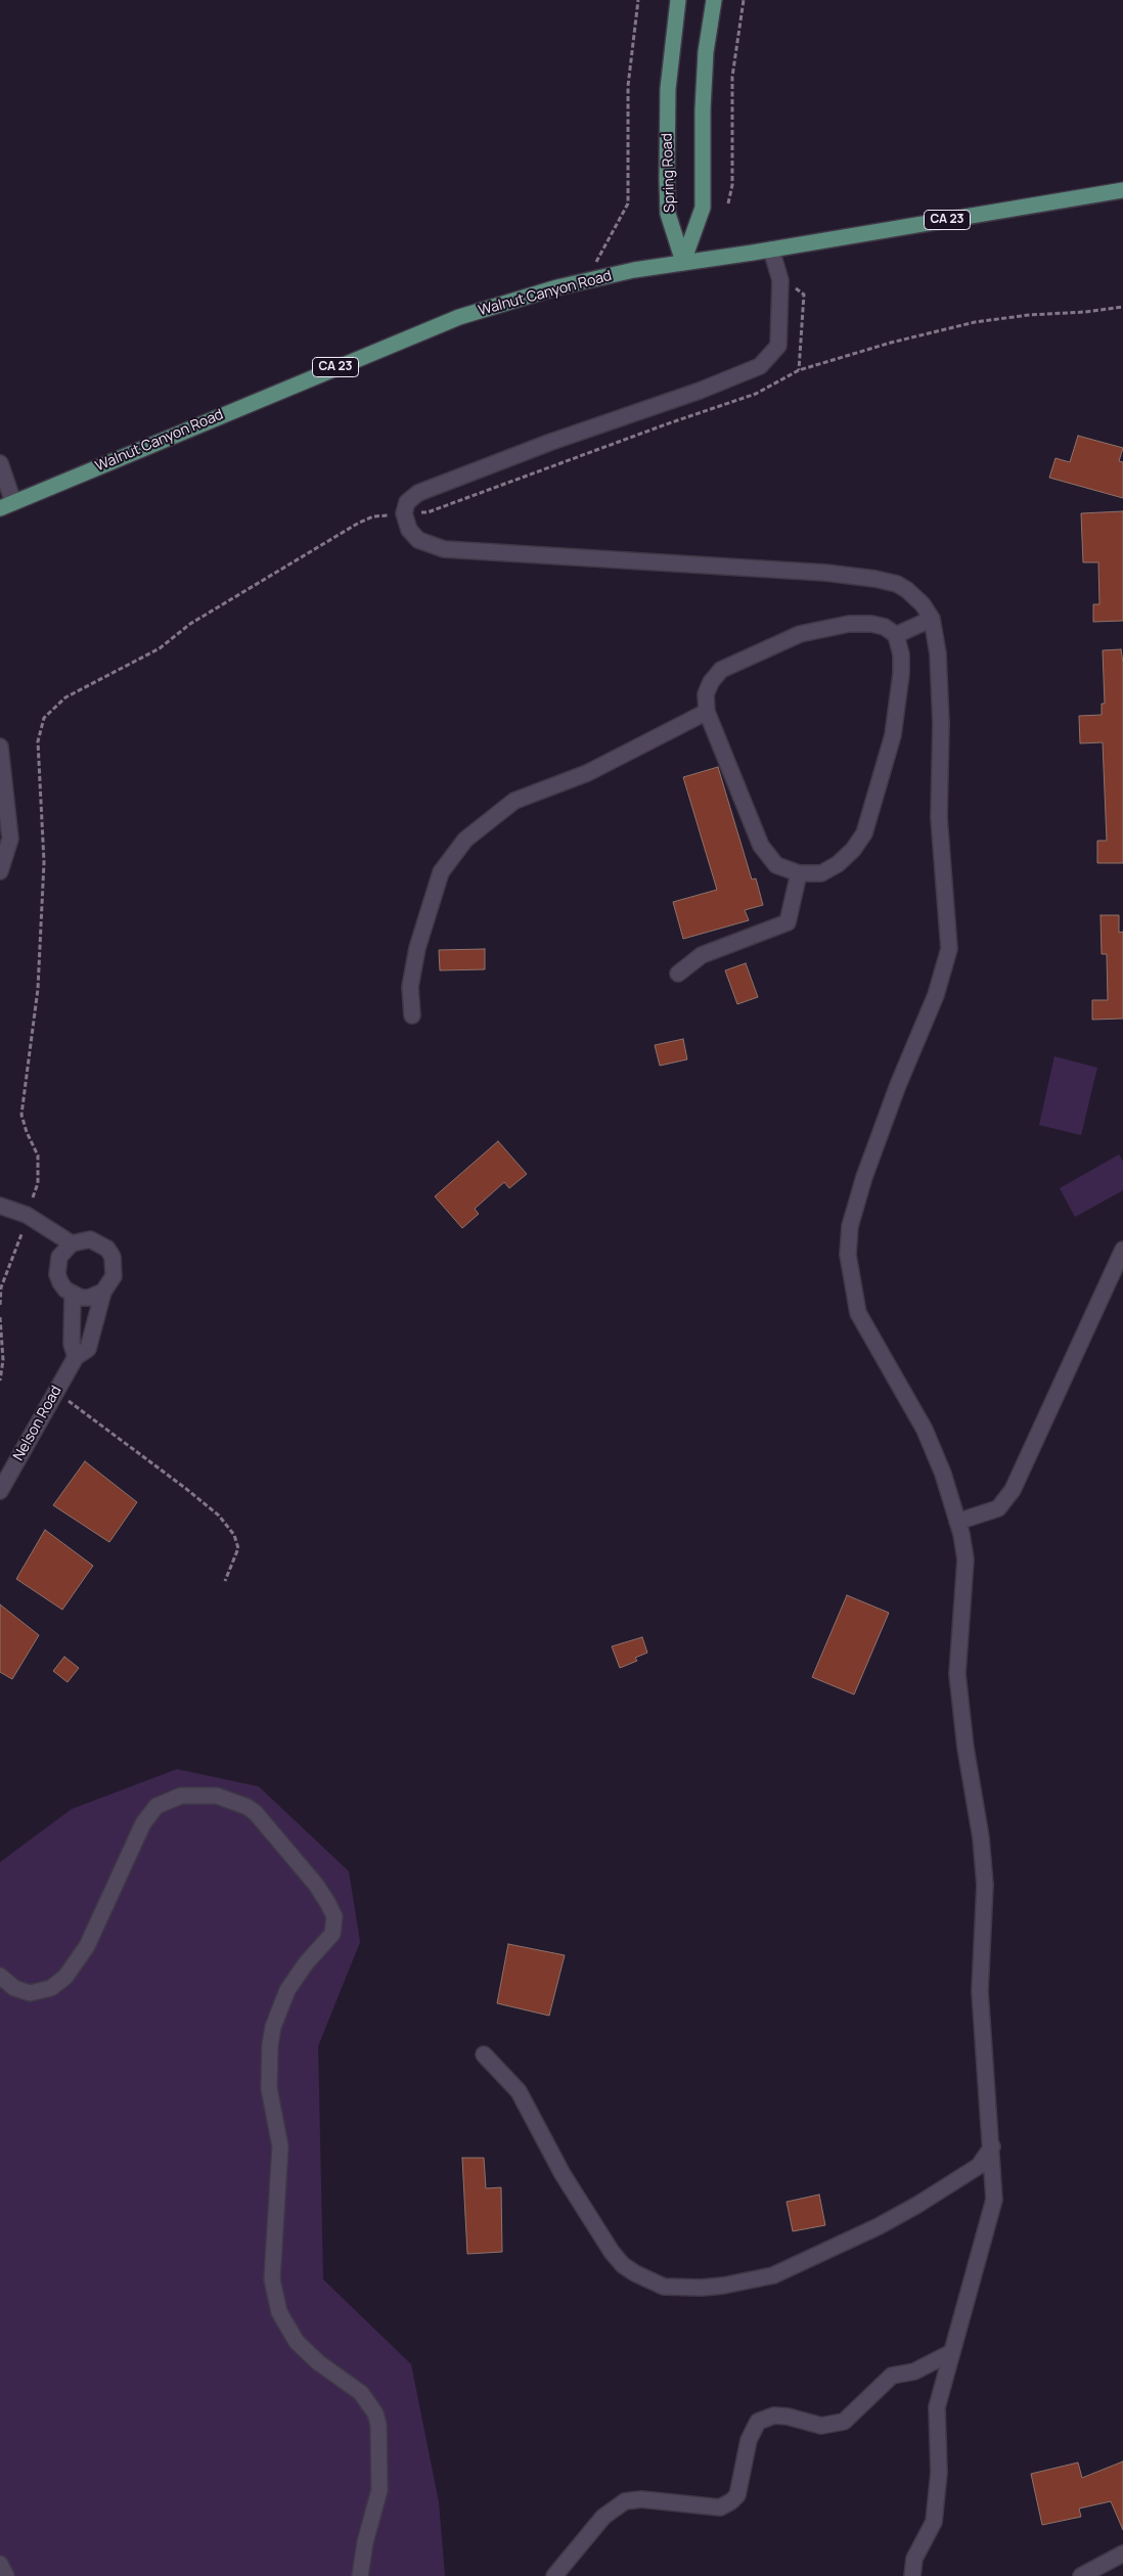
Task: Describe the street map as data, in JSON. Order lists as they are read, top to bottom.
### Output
{
  "streets": {
    "main road": ["Spring Road", "CA 23", "Walnut Canyon Road"],
    "street": ["Nelson Road"]
  },
  "crossings": [
    ["Spring Road", "Walnut Canyon Road"]
  ]
}
